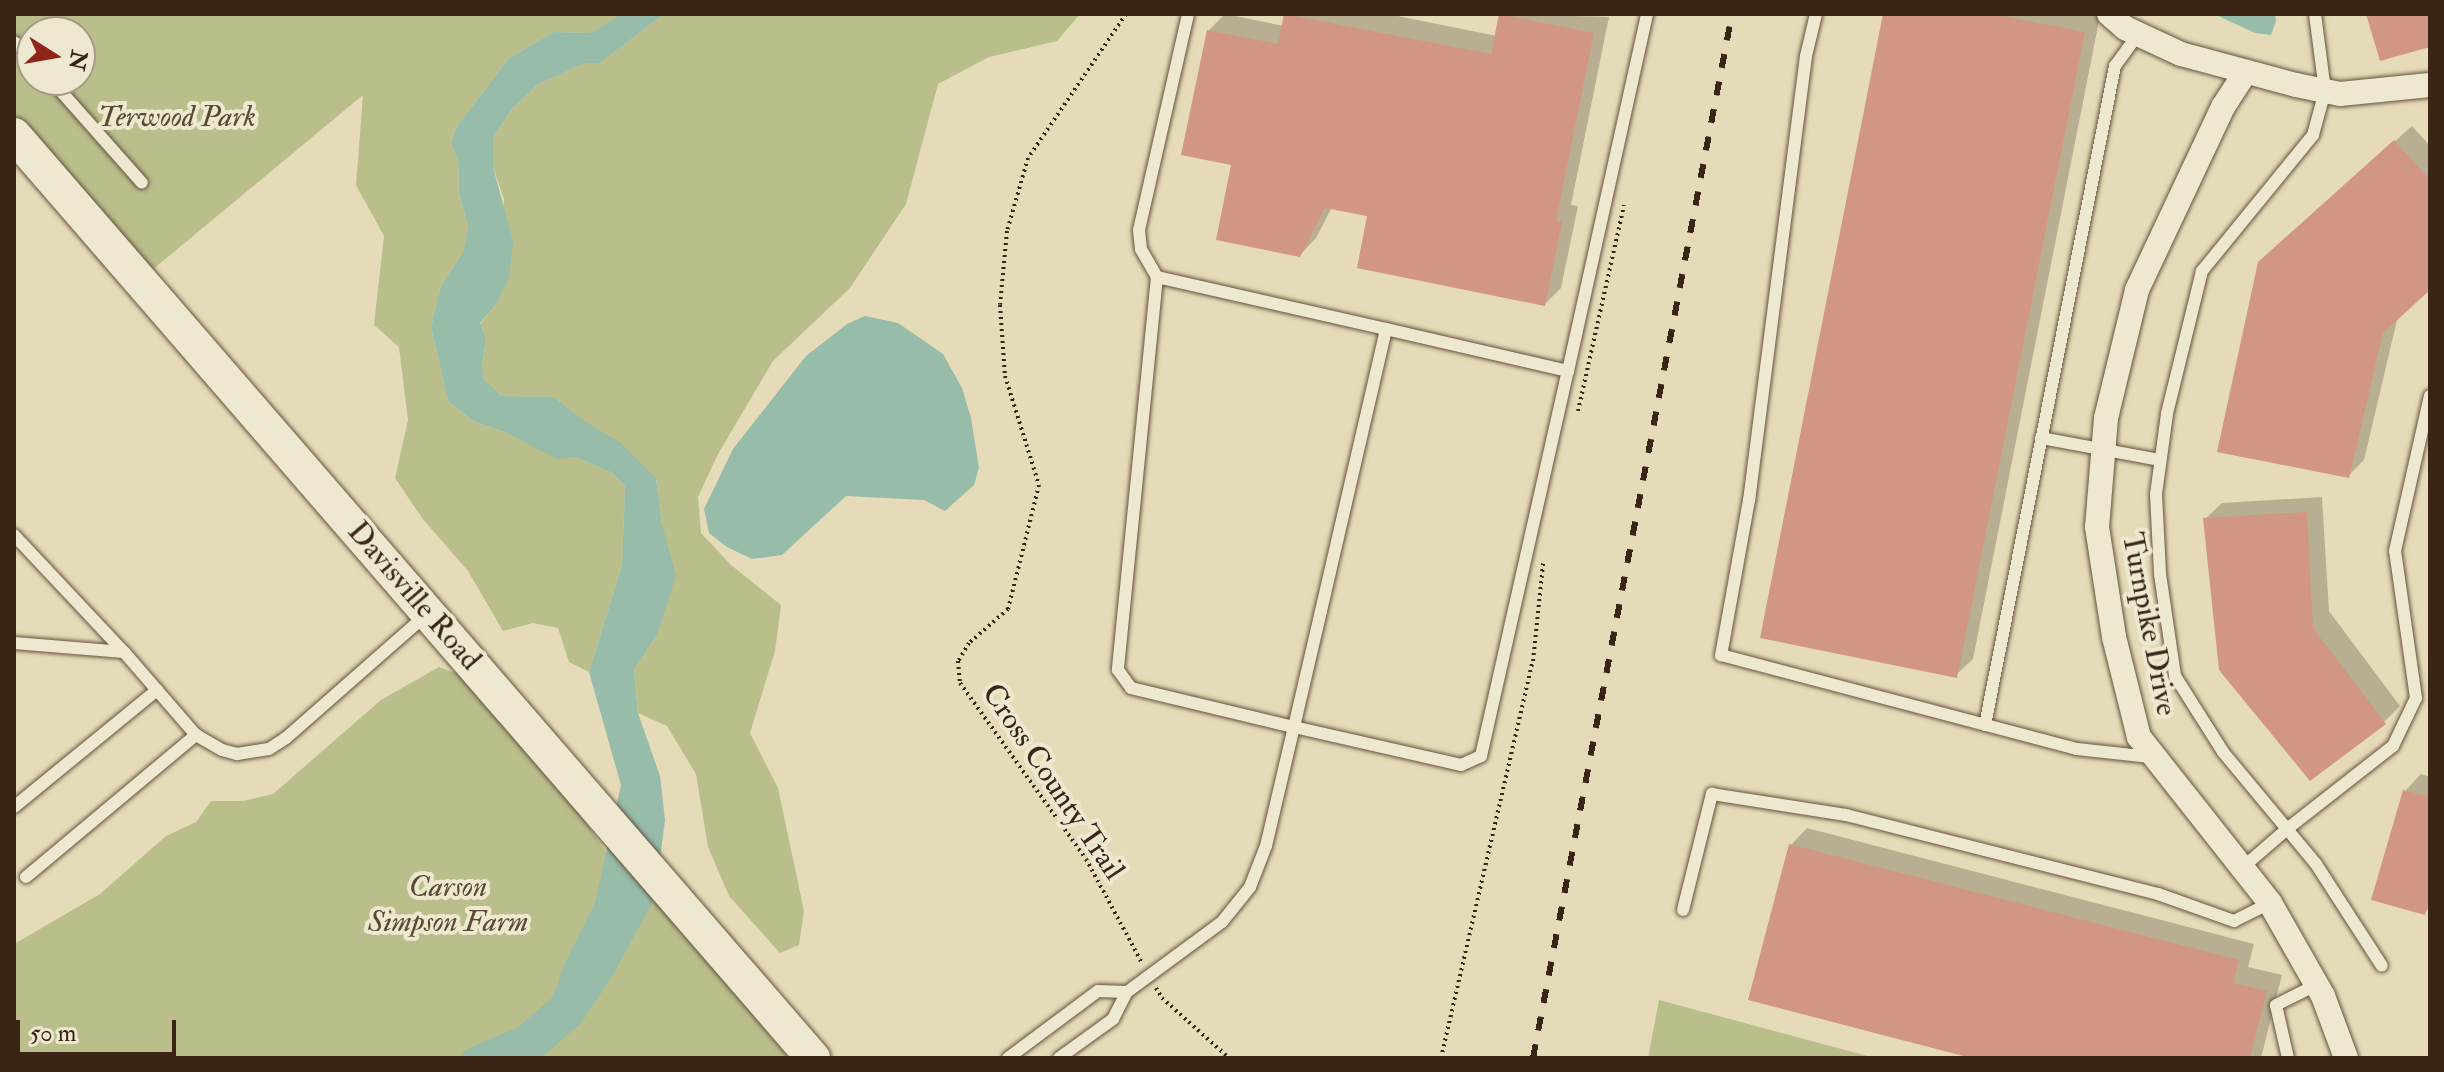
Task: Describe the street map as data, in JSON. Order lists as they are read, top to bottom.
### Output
{
  "streets": {
    "street": ["Davisville Road", "Turnpike Drive"],
    "path": ["Cross County Trail"]
  },
  "parks": ["Terwood Park", "Carson Simpson Farm"],
  "scale_bar": "50 m",
  "north": "right"
}
